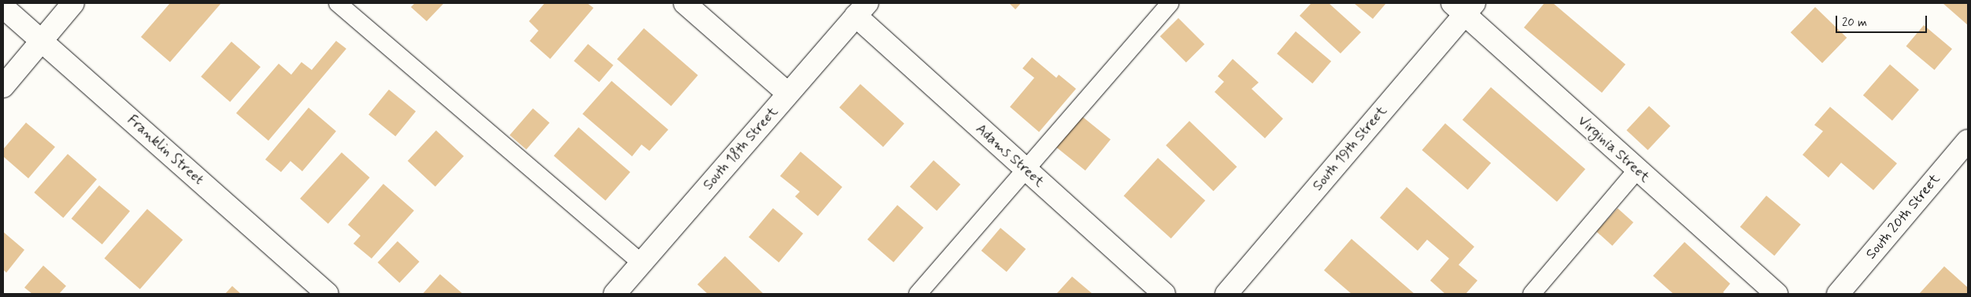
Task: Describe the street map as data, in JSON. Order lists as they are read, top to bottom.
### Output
{
  "streets": {
    "street": [
      "South 18th Street",
      "South 19th Street",
      "Virginia Street",
      "Franklin Street",
      "Adams Street",
      "South 20th Street"
    ]
  },
  "crossings": [
    ["South 18th Street", "Adams Street"],
    ["South 19th Street", "Virginia Street"]
  ],
  "scale_bar": "20 m"
}
